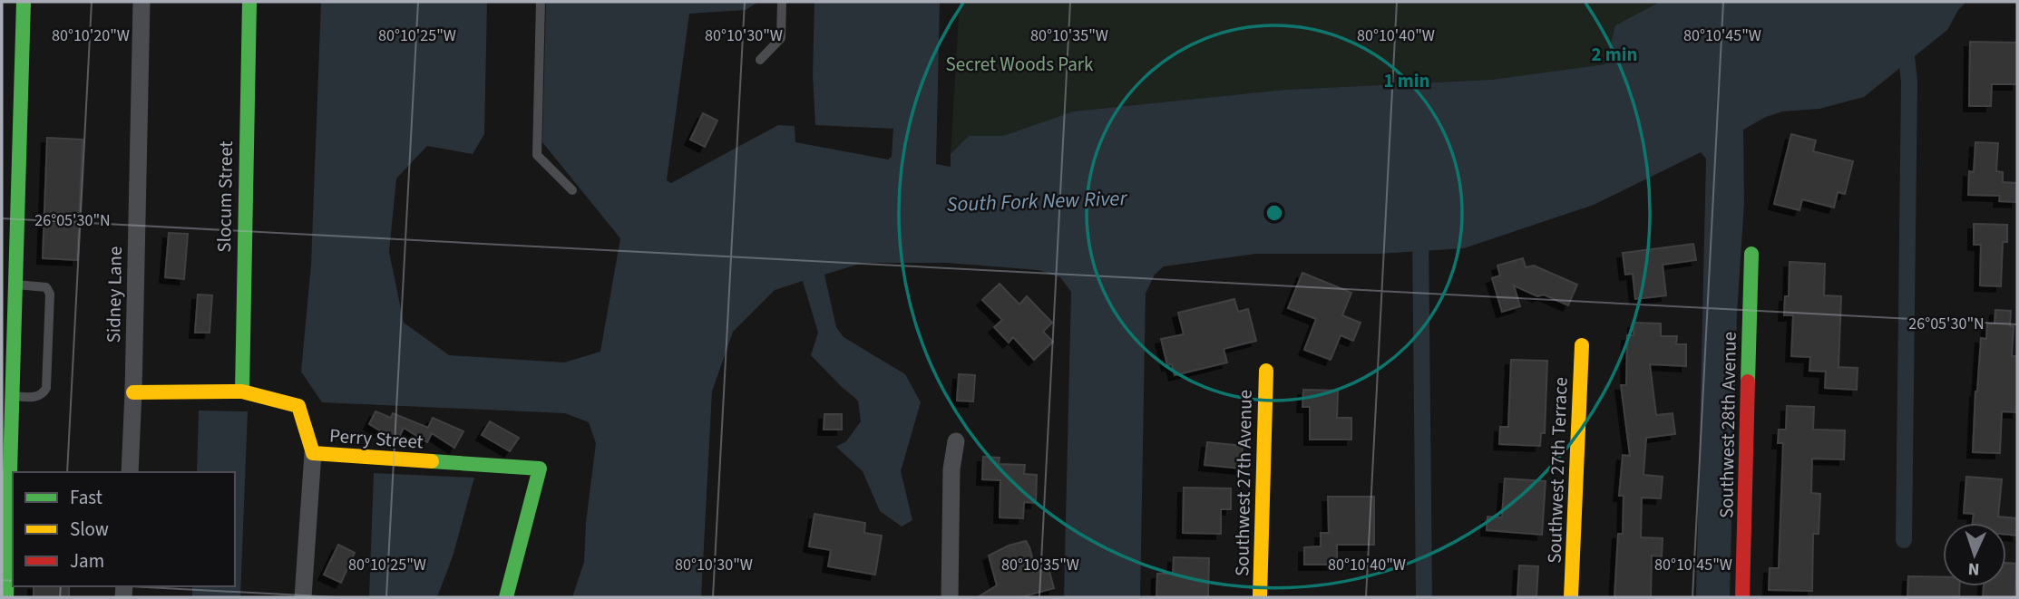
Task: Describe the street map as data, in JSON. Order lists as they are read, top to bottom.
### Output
{
  "streets": {
    "street": [
      "Slocum Street",
      "Sidney Lane",
      "Southwest 28th Avenue",
      "Perry Street",
      "Southwest 27th Terrace",
      "Southwest 27th Avenue"
    ]
  },
  "crossings": [
    ["Slocum Street", "Perry Street"],
    ["Sidney Lane", "Perry Street"]
  ],
  "water": ["South Fork New River"],
  "parks": ["Secret Woods Park"],
  "legend": ["Fast", "Slow", "Jam"],
  "north": "bottom",
  "coordinates": [
    "80°10'20\"W",
    "80°10'25\"W",
    "80°10'30\"W",
    "80°10'35\"W",
    "80°10'40\"W",
    "80°10'45\"W",
    "26°05'30\"N"
  ],
  "rings": ["2 min", "1 min"]
}
